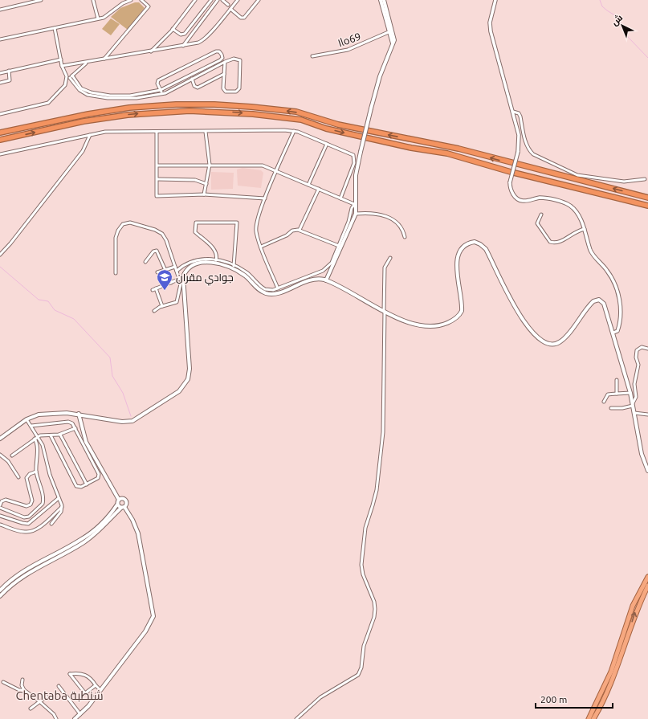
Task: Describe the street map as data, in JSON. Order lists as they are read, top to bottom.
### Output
{
  "streets": {
    "street": ["Ilo69"]
  },
  "districts": ["Chentaba شنطبة"],
  "places": {
    "school or university": ["جوادي مقران"]
  },
  "scale_bar": "200 m",
  "north": "top left"
}
